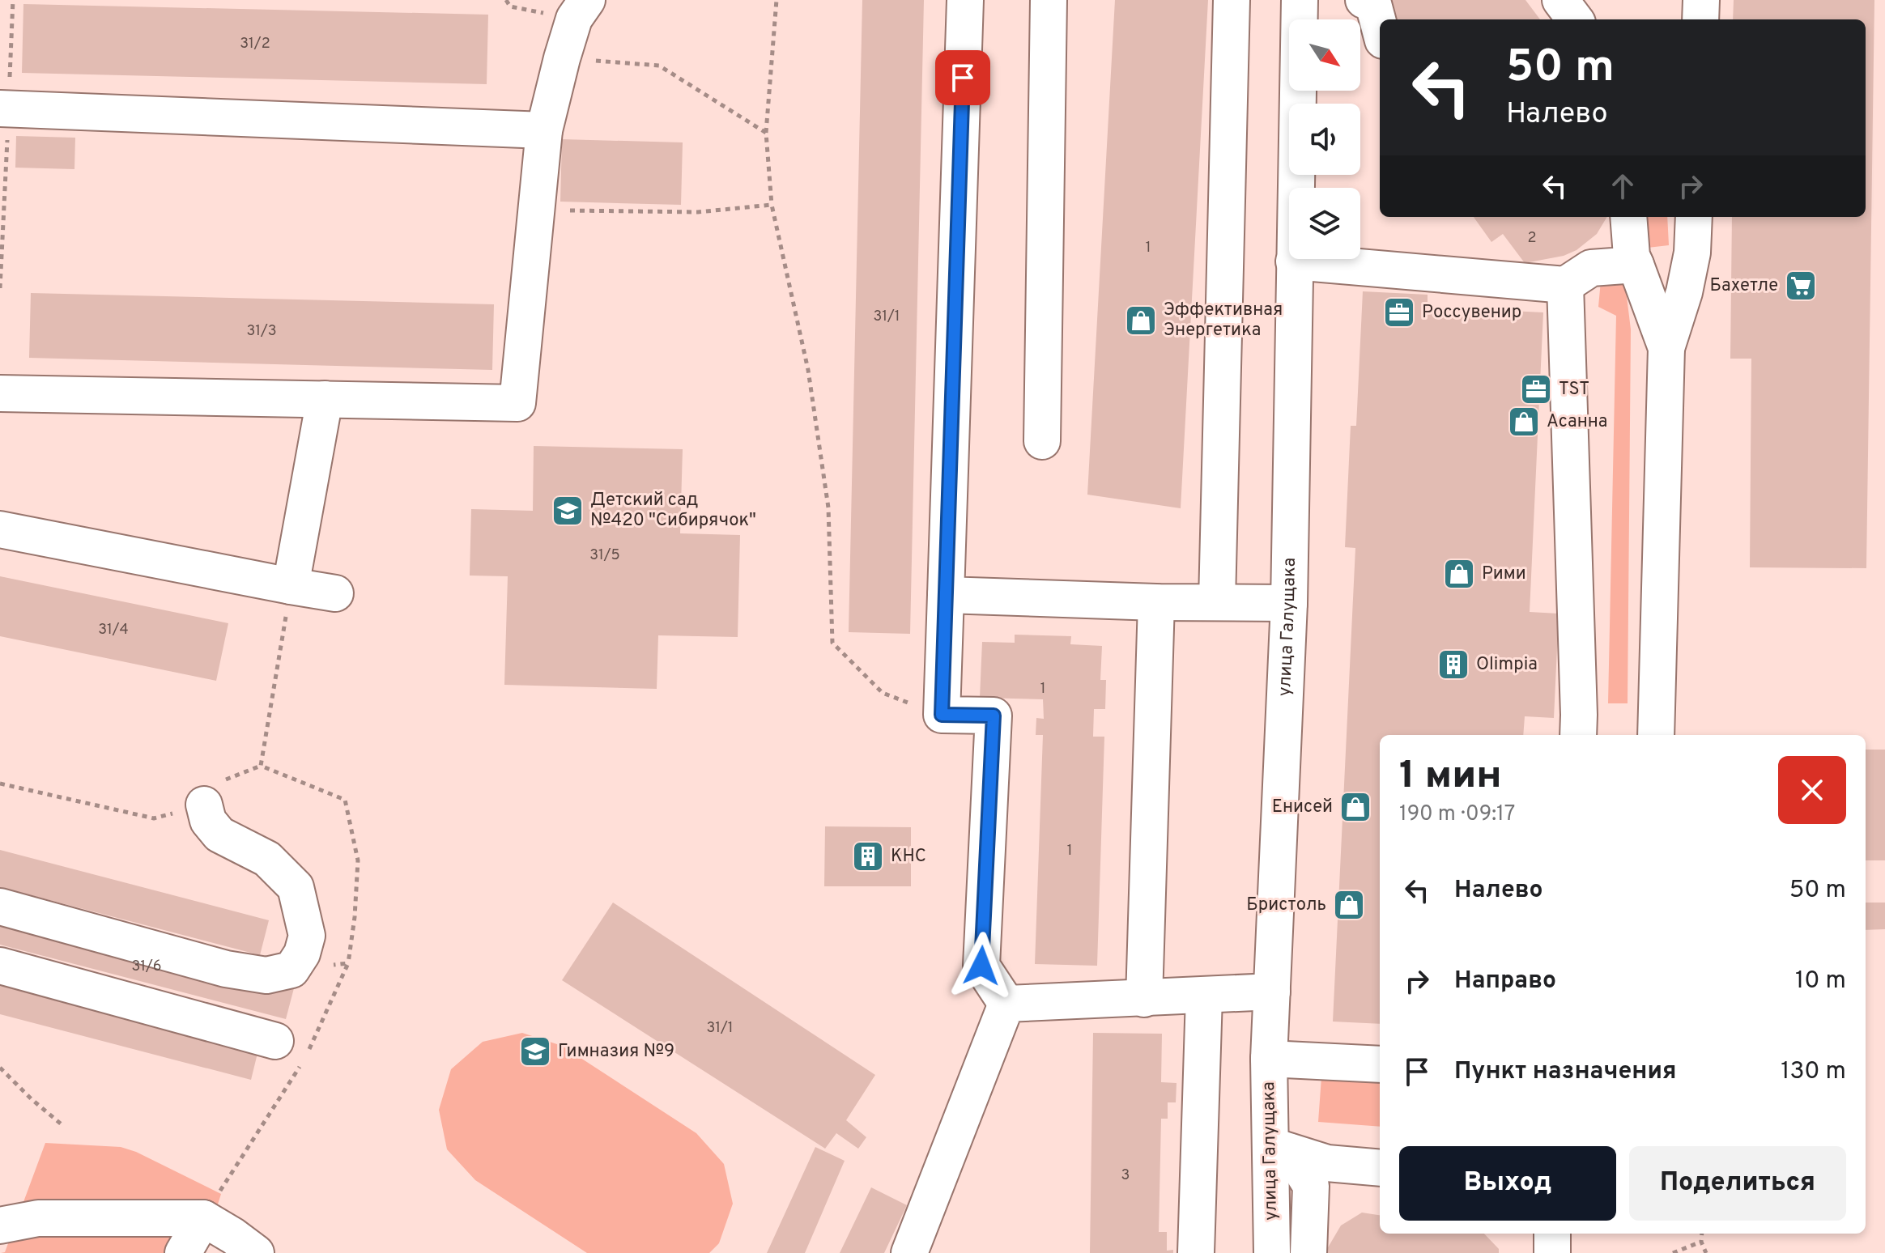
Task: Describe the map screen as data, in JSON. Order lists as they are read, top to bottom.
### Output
{
  "streets": {
    "street": ["улица Галущака"]
  },
  "places": {
    "supermarket": ["Бахетле"],
    "office": ["Россувенир", "TST"],
    "shop": [
      "Эффективная Энергетика",
      "Асанна",
      "Рими",
      "Енисей",
      "Бристоль"
    ],
    "school or university": ["Детский сад №420 \"Сибирячок\"", "Гимназия №9"],
    "building": ["Olimpia", "КНС"]
  },
  "house_numbers": [
    "31/2",
    "2",
    "1",
    "31/1",
    "31/3",
    "31/5",
    "31/4",
    "1",
    "1",
    "31/6",
    "31/1",
    "3"
  ],
  "north": "bottom right",
  "page": {
    "turn": ["50 m", "Налево"],
    "heading": ["1 мин", "190 m · 09:17"],
    "list": [
      {
        "name": "Налево",
        "value": "50 m"
      },
      {
        "name": "Направо",
        "value": "10 m"
      },
      {
        "name": "Пункт назначения",
        "value": "130 m"
      }
    ],
    "buttons": ["Выход", "Поделиться"]
  }
}
